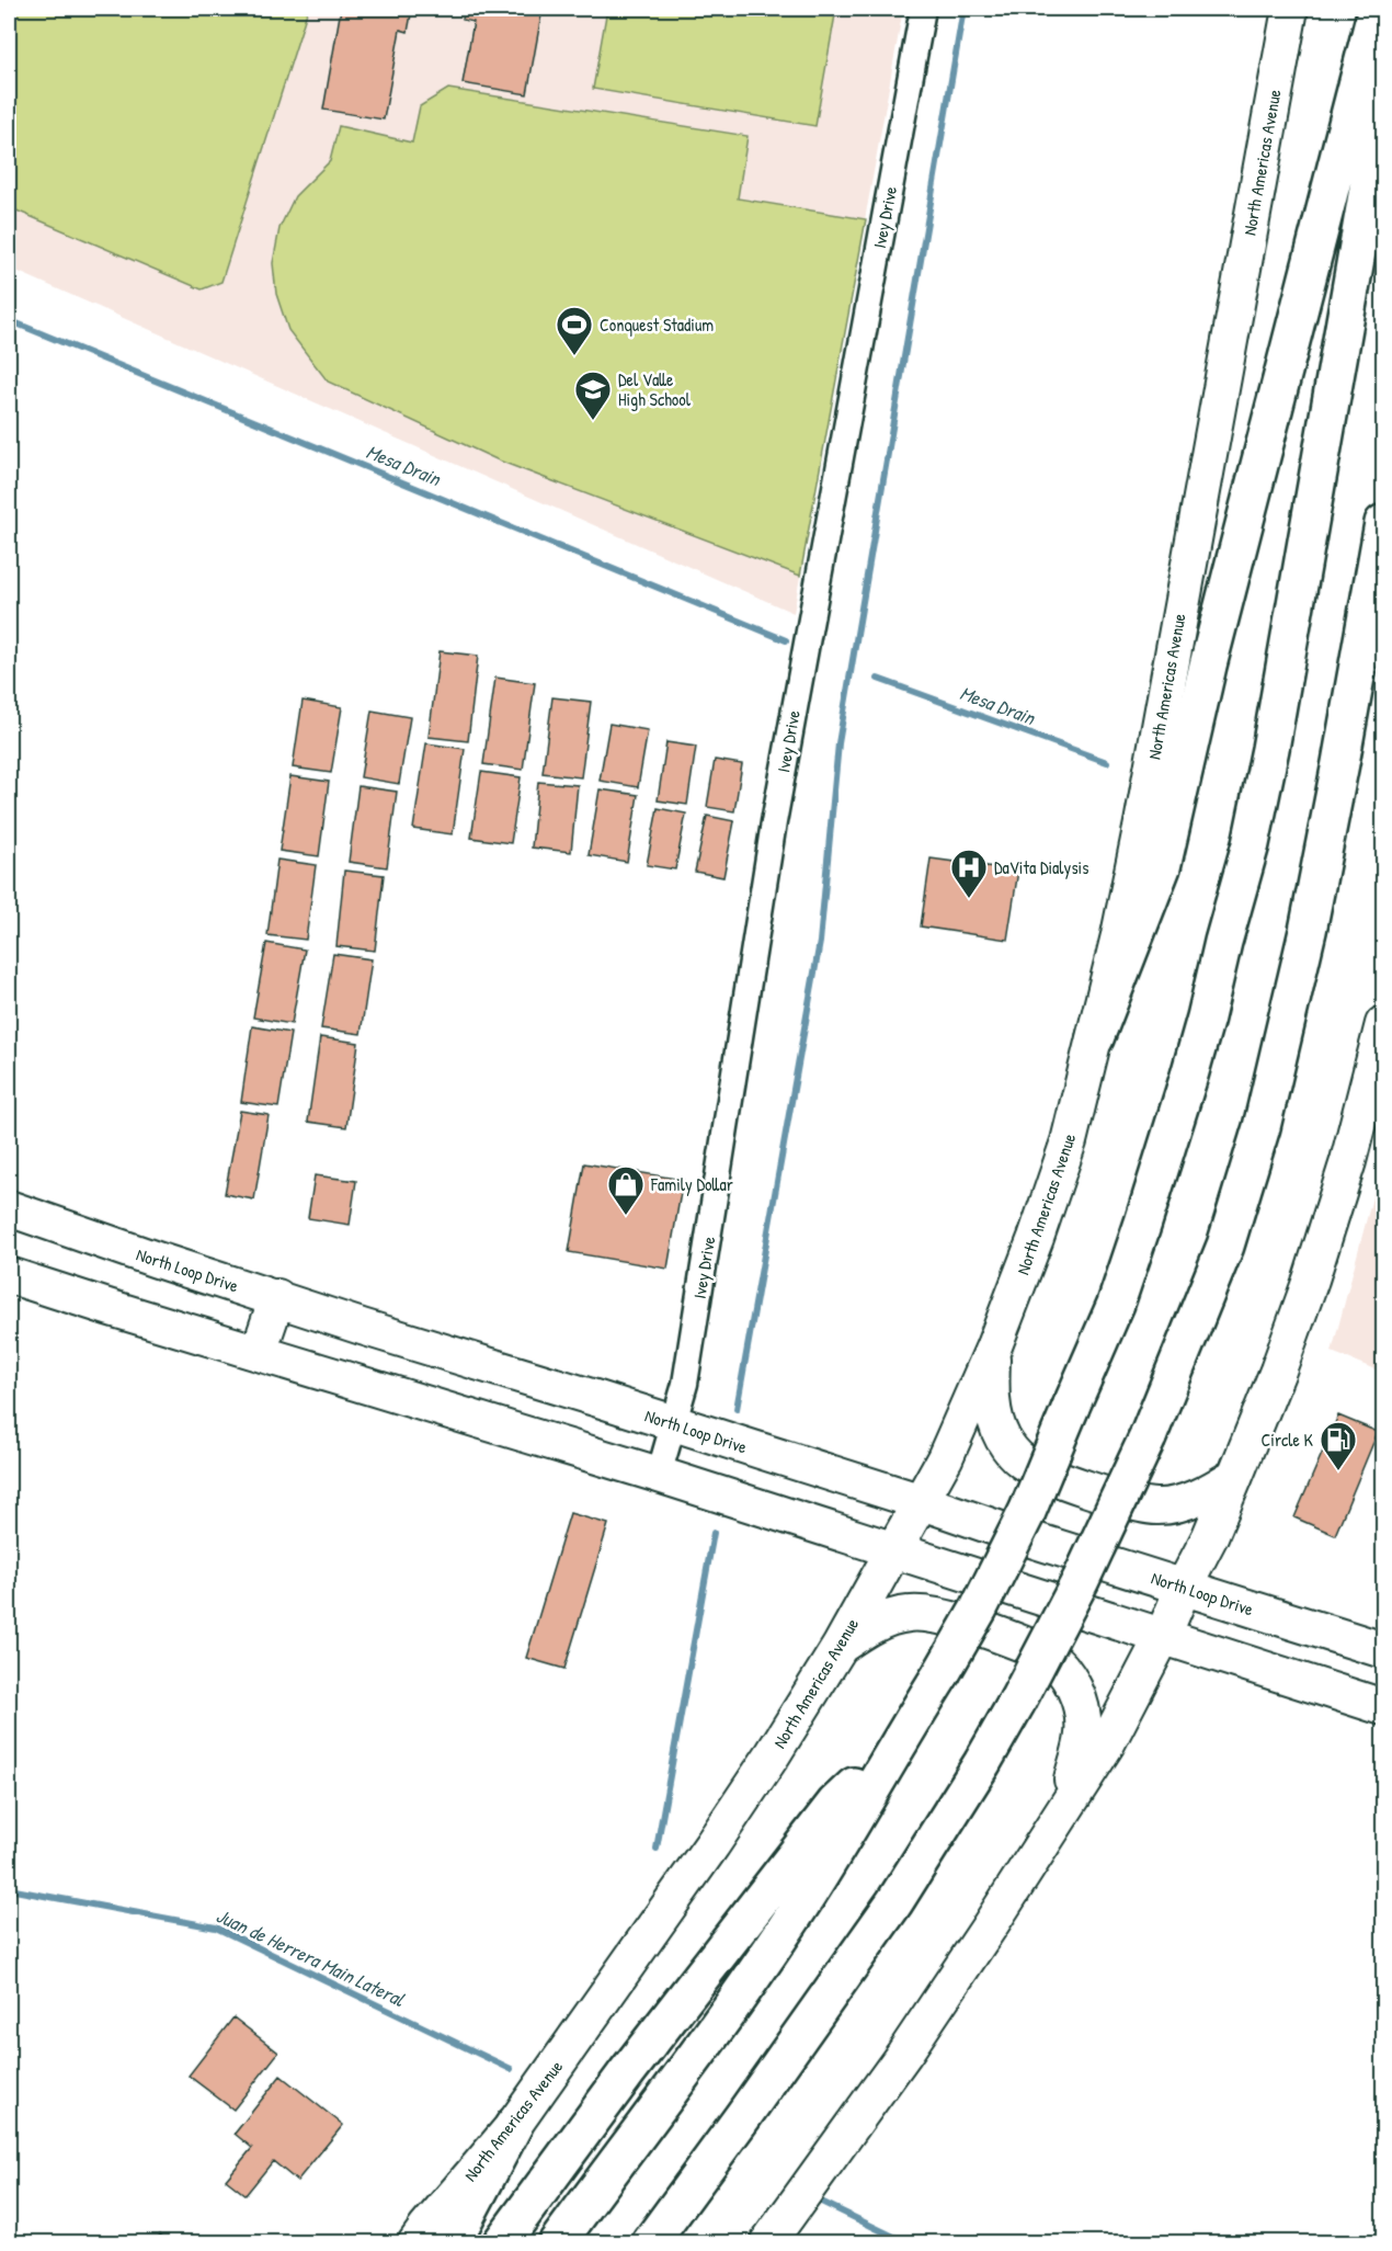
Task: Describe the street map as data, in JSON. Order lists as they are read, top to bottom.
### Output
{
  "streets": {
    "main road": ["North Americas Avenue", "North Loop Drive"],
    "street": ["Ivey Drive"]
  },
  "crossings": [
    ["North Americas Avenue", "North Loop Drive"],
    ["Ivey Drive", "North Loop Drive"]
  ],
  "water": ["Mesa Drain", "Juan de Herrera Main Lateral"],
  "places": {
    "sports": ["Conquest Stadium"],
    "school or university": ["Del Valle High School"],
    "hospital": ["DaVita Dialysis"],
    "shop": ["Family Dollar"],
    "fuel station": ["Circle K"]
  }
}
